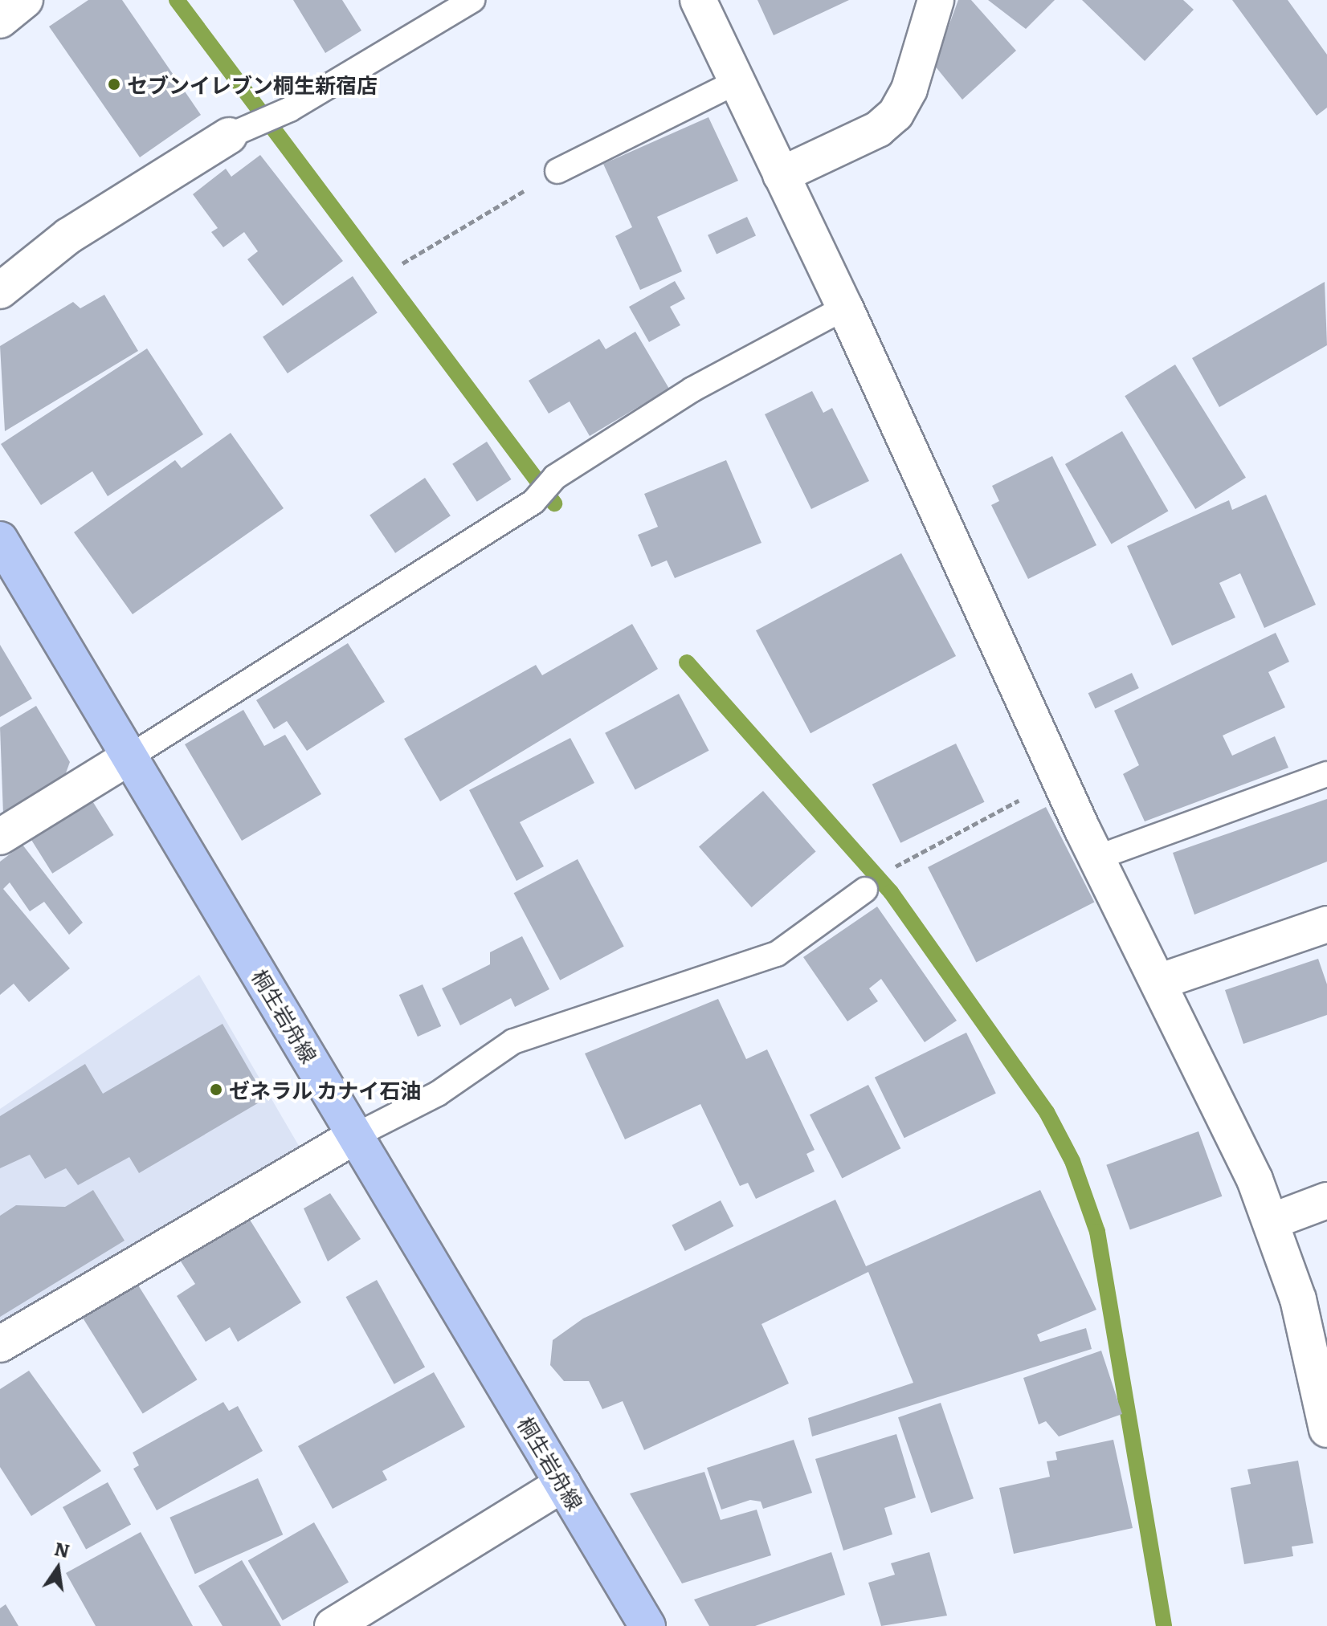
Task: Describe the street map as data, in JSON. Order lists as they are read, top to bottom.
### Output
{
  "streets": {
    "main road": ["桐生岩舟線"]
  },
  "places": ["セブンイレブン桐生新宿店", "ゼネラル カナイ石油"],
  "north": "top"
}
